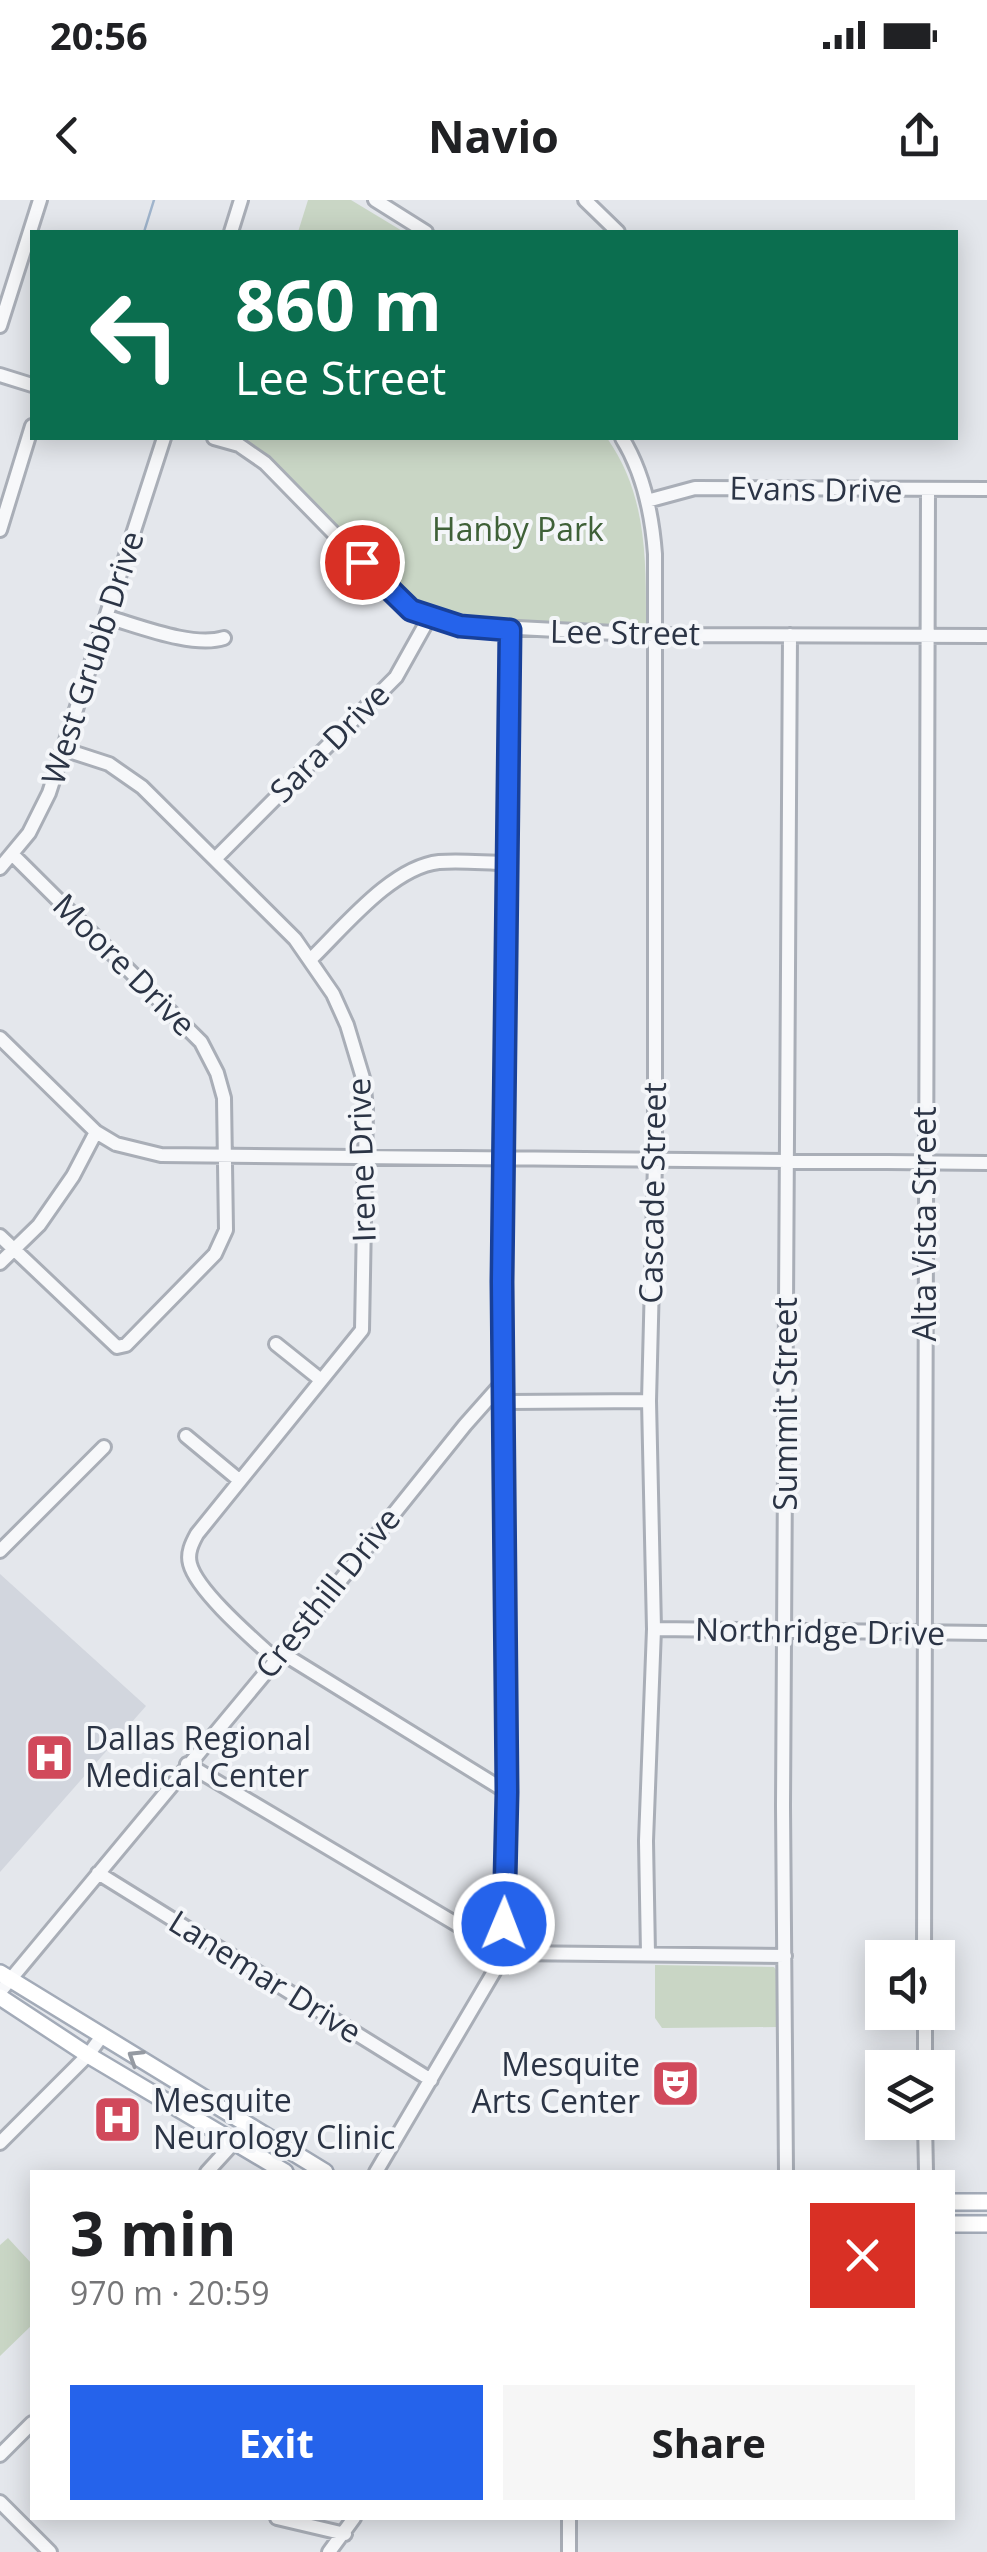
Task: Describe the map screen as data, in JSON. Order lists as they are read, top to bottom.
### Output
{
  "streets": {
    "street": [
      "Evans Drive",
      "Lee Street",
      "West Grubb Drive",
      "Sara Drive",
      "Moore Drive",
      "Irene Drive",
      "Cascade Street",
      "Alta Vista Street",
      "Summit Street",
      "Cresthill Drive",
      "Northridge Drive",
      "Lanemar Drive"
    ]
  },
  "crossings": [
    ["Evans Drive", "Cascade Street"],
    ["Evans Drive", "Alta Vista Street"],
    ["Lee Street", "Sara Drive"],
    ["Lee Street", "Cascade Street"],
    ["Lee Street", "Alta Vista Street"],
    ["Lee Street", "Summit Street"],
    ["West Grubb Drive", "Moore Drive"],
    ["West Grubb Drive", "Irene Drive"],
    ["Sara Drive", "Irene Drive"],
    ["Irene Drive", "Cresthill Drive"],
    ["Cascade Street", "Northridge Drive"],
    ["Alta Vista Street", "Northridge Drive"],
    ["Summit Street", "Northridge Drive"],
    ["Cresthill Drive", "Lanemar Drive"]
  ],
  "parks": ["Hanby Park"],
  "places": {
    "hospital": ["Dallas Regional Medical Center", "Mesquite Neurology Clinic"],
    "theatre": ["Mesquite Arts Center"]
  },
  "page": {
    "status": "20:56",
    "header": "Navio",
    "turn": ["860 m", "Lee Street"],
    "heading": ["3 min", "970 m · 20:59"],
    "buttons": ["Exit", "Share"]
  }
}
